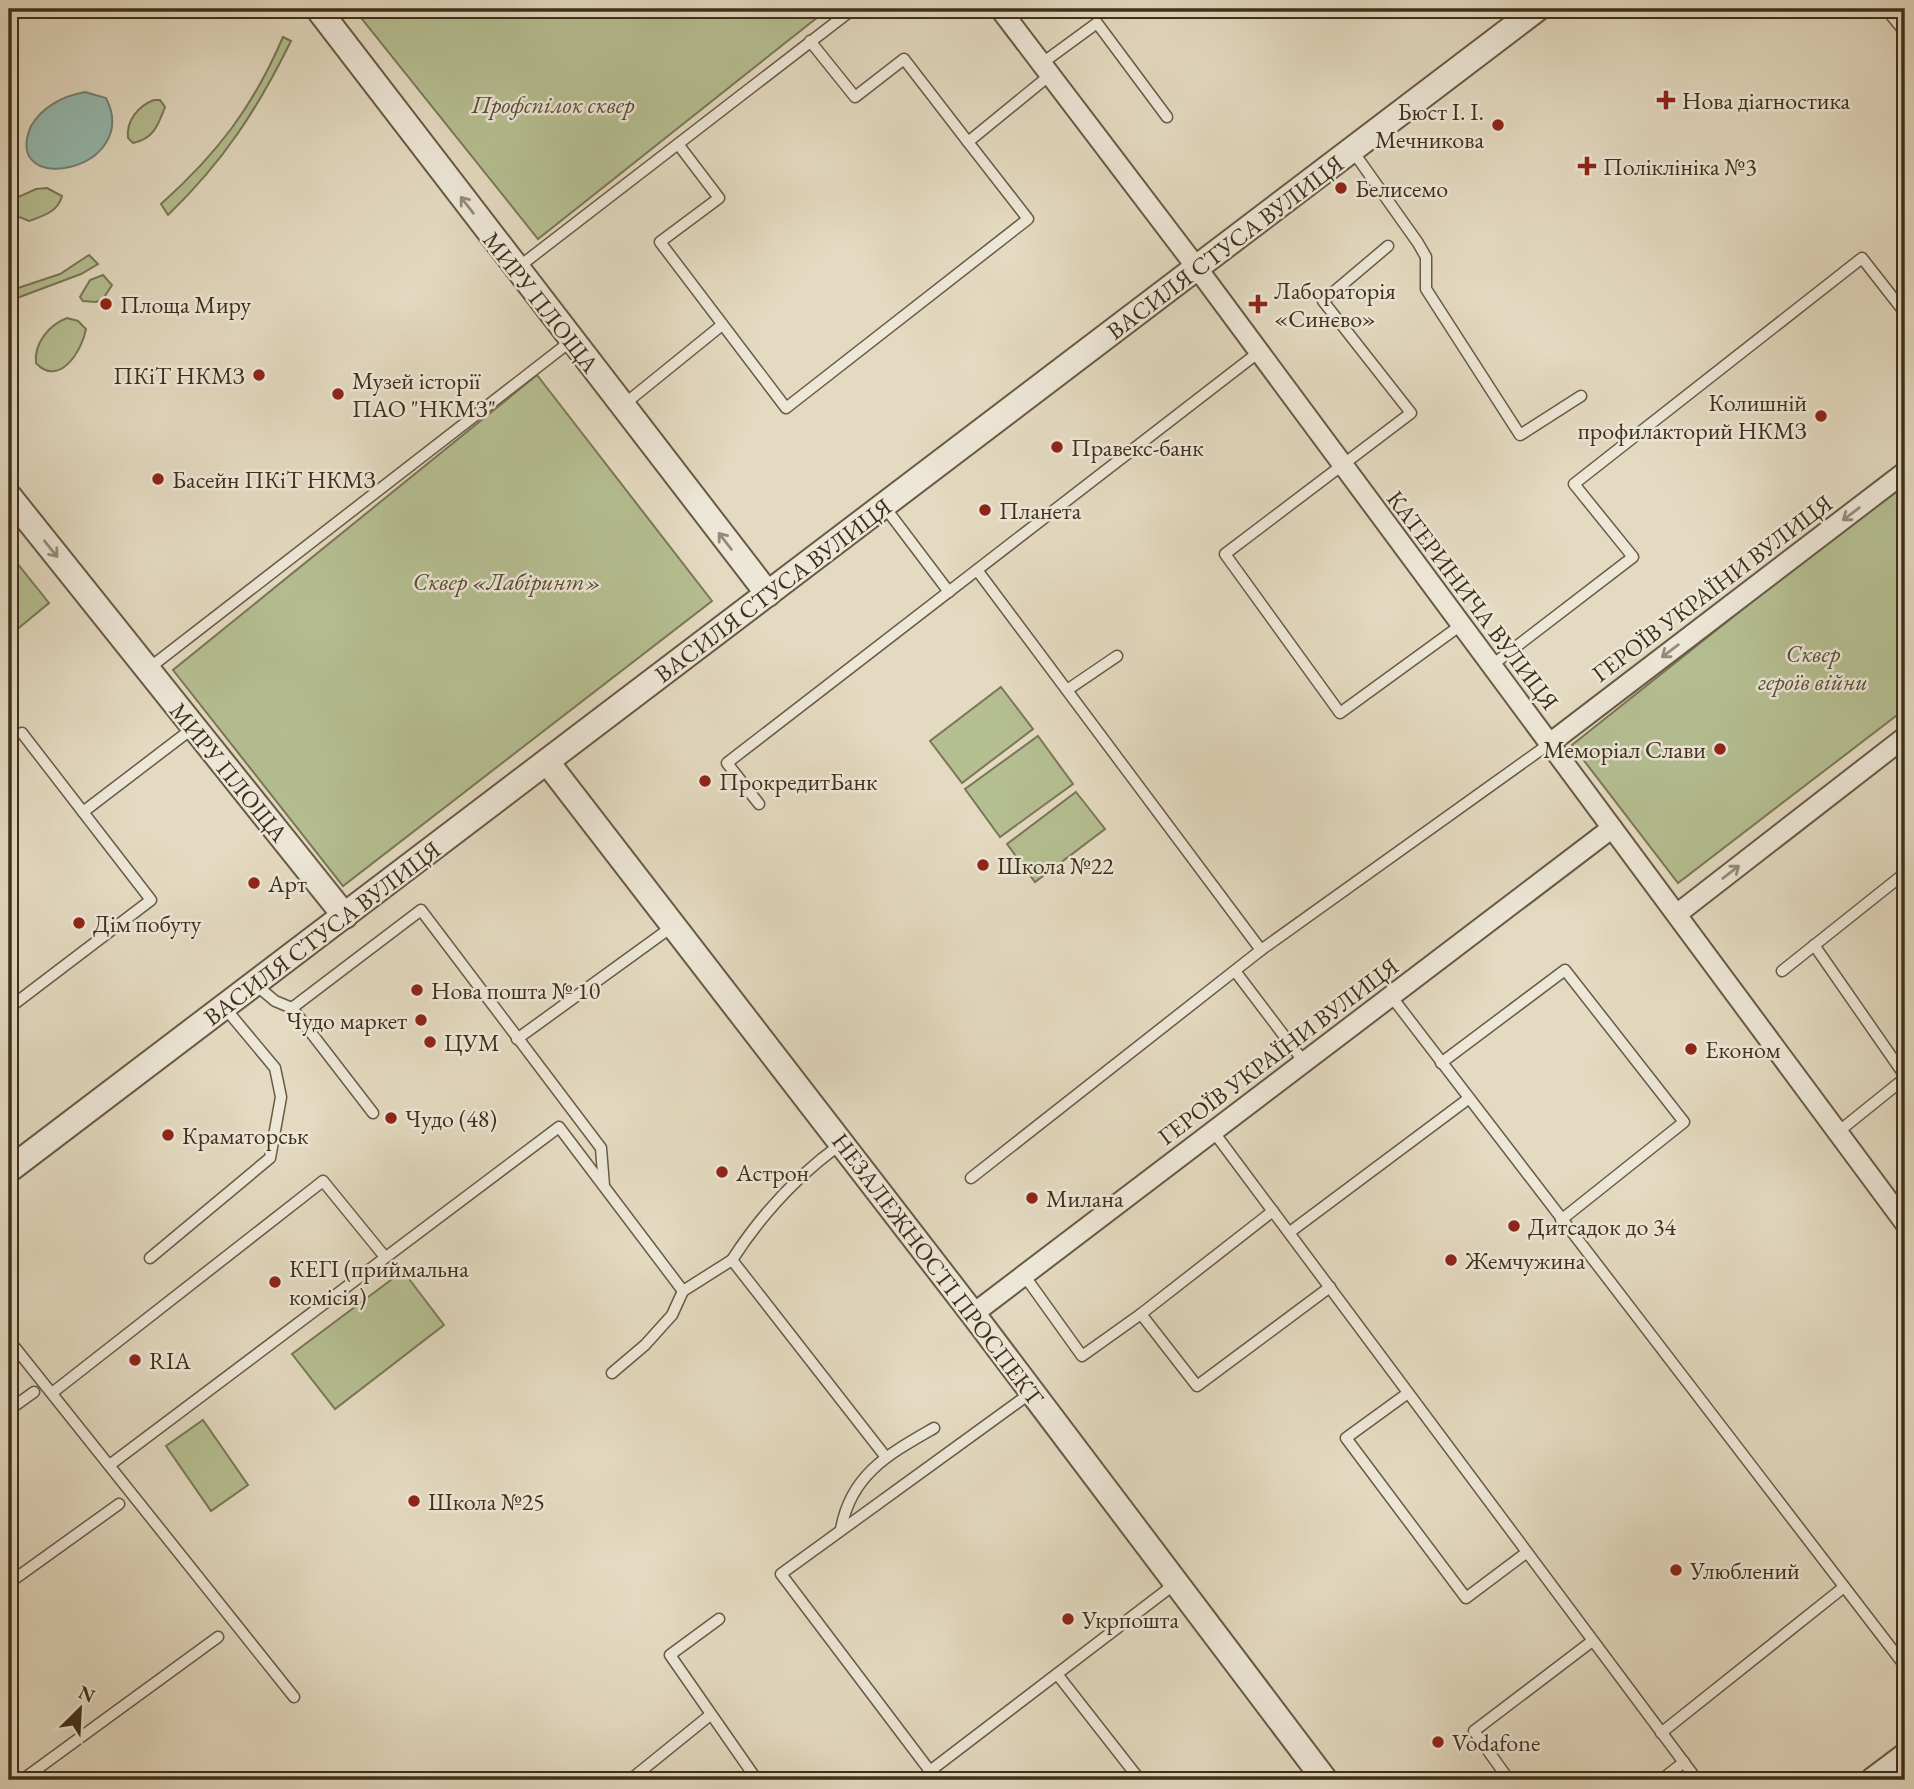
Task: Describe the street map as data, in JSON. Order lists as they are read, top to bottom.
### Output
{
  "streets": {
    "street": [
      "ВАСИЛЯ СТУСА ВУЛИЦЯ",
      "МИРУ ПЛОЩА",
      "ГЕРОЇВ УКРАЇНИ ВУЛИЦЯ",
      "КАТЕРИНИЧА ВУЛИЦЯ",
      "НЕЗАЛЕЖНОСТІ ПРОСПЕКТ"
    ]
  },
  "crossings": [
    ["ВАСИЛЯ СТУСА ВУЛИЦЯ", "МИРУ ПЛОЩА"],
    ["ВАСИЛЯ СТУСА ВУЛИЦЯ", "КАТЕРИНИЧА ВУЛИЦЯ"],
    ["ВАСИЛЯ СТУСА ВУЛИЦЯ", "НЕЗАЛЕЖНОСТІ ПРОСПЕКТ"],
    ["ГЕРОЇВ УКРАЇНИ ВУЛИЦЯ", "КАТЕРИНИЧА ВУЛИЦЯ"],
    ["ГЕРОЇВ УКРАЇНИ ВУЛИЦЯ", "НЕЗАЛЕЖНОСТІ ПРОСПЕКТ"]
  ],
  "one_way": ["ГЕРОЇВ УКРАЇНИ ВУЛИЦЯ"],
  "parks": ["Профспілок сквер", "Сквер «Лабіринт»", "Сквер героїв війни"],
  "places": {
    "health": ["Нова діагностика", "Поліклініка №3", "Лабораторія «Синєво»"],
    "other": [
      "Бюст І. І. Мечникова",
      "Белисемо",
      "Площа Миру",
      "ПКіТ НКМЗ",
      "Музей історії ПАО \"НКМЗ\"",
      "Колишній профилакторий НКМЗ",
      "Правекс-банк",
      "Басейн ПКіТ НКМЗ",
      "Планета",
      "Меморіал Слави",
      "ПрокредитБанк",
      "Школа №22",
      "Арт",
      "Дім побуту",
      "Нова пошта № 10",
      "Чудо маркет",
      "ЦУМ",
      "Економ",
      "Чудо (48)",
      "Краматорськ",
      "Астрон",
      "Милана",
      "Дитсадок до 34",
      "Жемчужина",
      "КЕГІ (приймальна комісія)",
      "RIA",
      "Школа №25",
      "Улюблений",
      "Укрпошта",
      "Vodafone"
    ]
  },
  "north": "top right"
}
